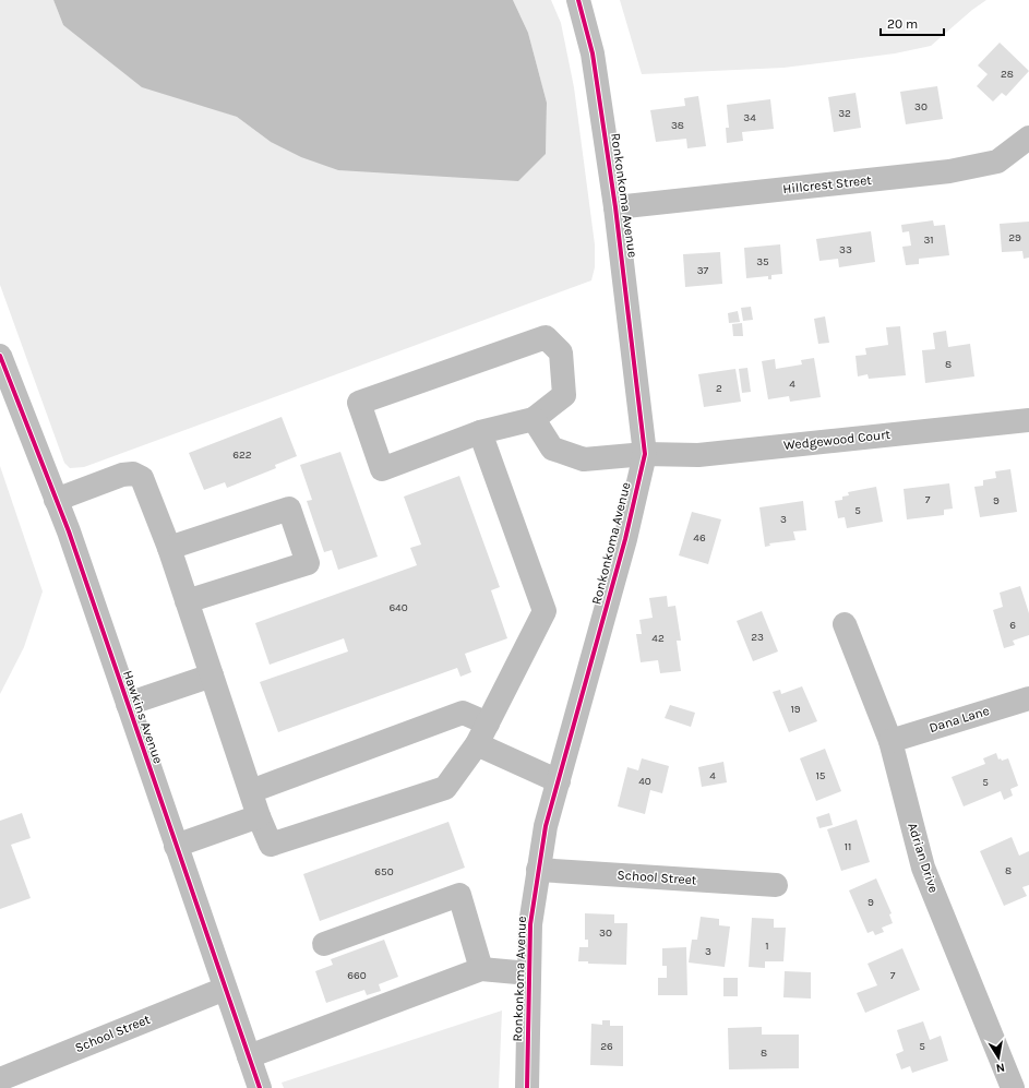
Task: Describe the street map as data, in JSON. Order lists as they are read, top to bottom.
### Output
{
  "streets": {
    "street": [
      "Hillcrest Street",
      "Ronkonkoma Avenue",
      "Wedgewood Court",
      "Hawkins Avenue",
      "Dana Lane",
      "Adrian Drive",
      "School Street"
    ]
  },
  "crossings": [
    ["Hillcrest Street", "Ronkonkoma Avenue"],
    ["Ronkonkoma Avenue", "Wedgewood Court"],
    ["Ronkonkoma Avenue", "School Street"],
    ["Hawkins Avenue", "School Street"],
    ["Dana Lane", "Adrian Drive"]
  ],
  "house_numbers": [
    "28",
    "30",
    "32",
    "34",
    "38",
    "29",
    "31",
    "33",
    "35",
    "37",
    "8",
    "4",
    "2",
    "622",
    "7",
    "9",
    "5",
    "3",
    "46",
    "640",
    "6",
    "23",
    "42",
    "19",
    "4",
    "15",
    "40",
    "5",
    "11",
    "8",
    "650",
    "9",
    "30",
    "1",
    "3",
    "660",
    "7",
    "26",
    "5",
    "8"
  ],
  "scale_bar": "20 m",
  "north": "bottom"
}
